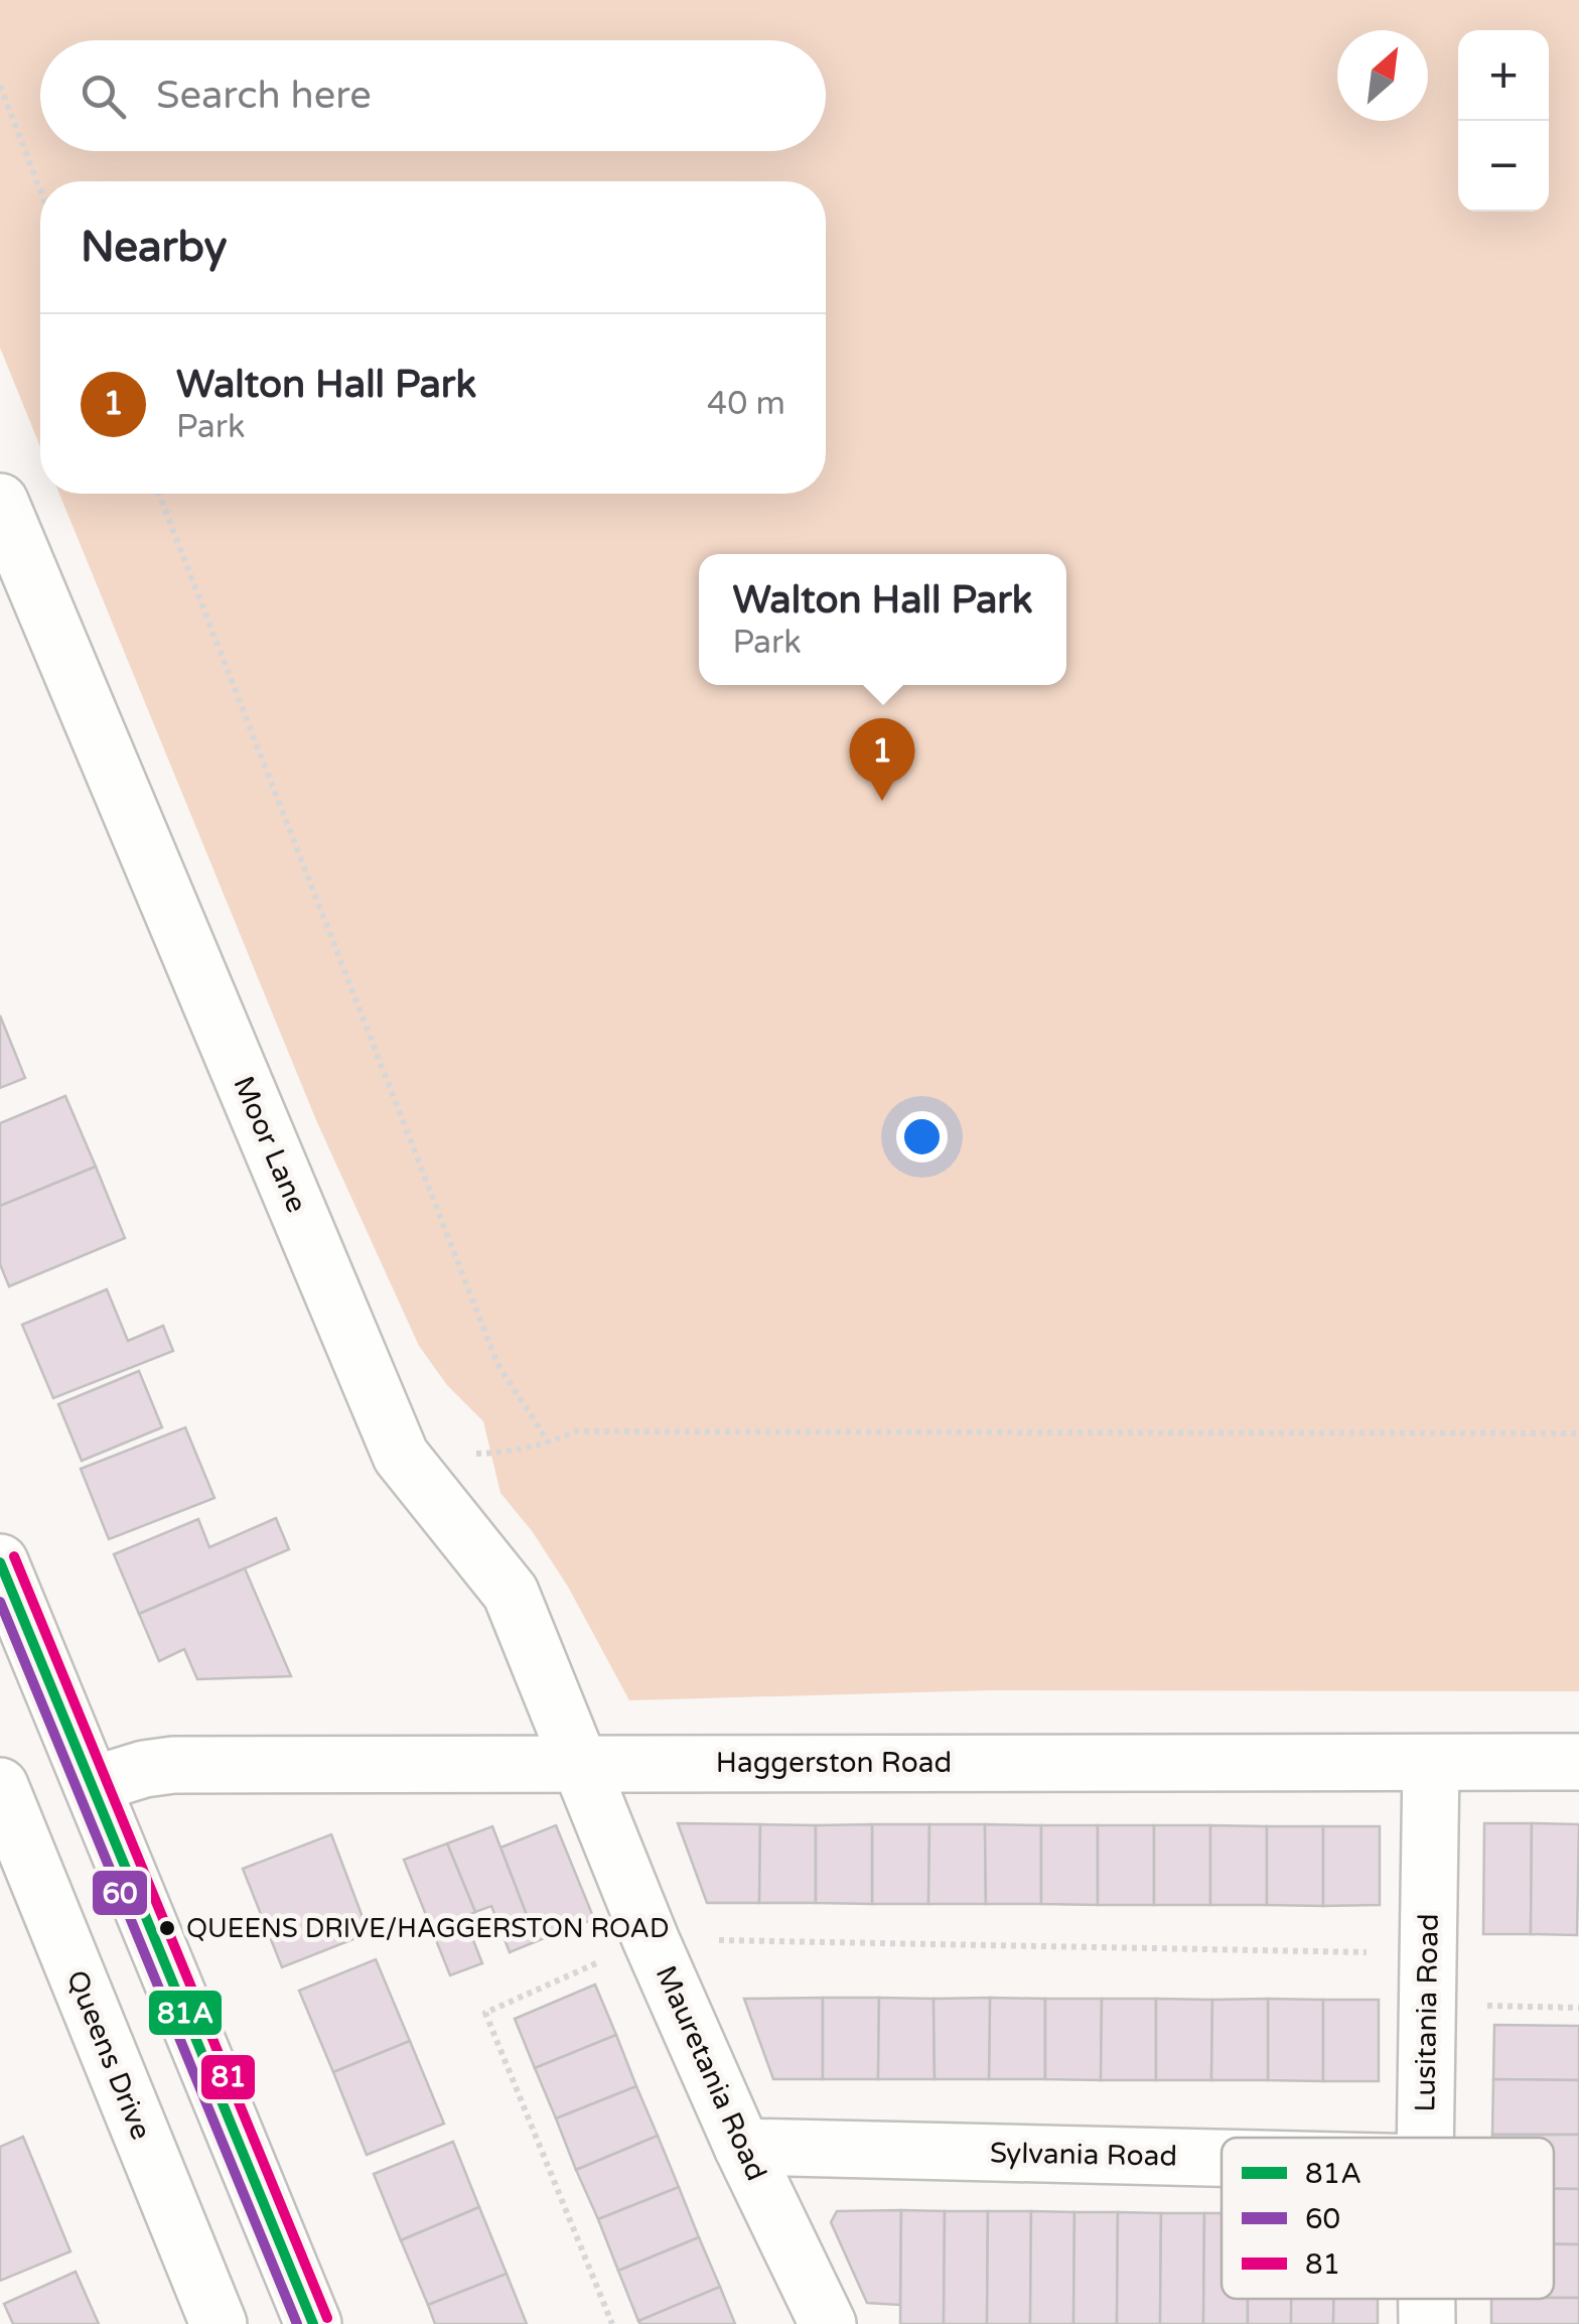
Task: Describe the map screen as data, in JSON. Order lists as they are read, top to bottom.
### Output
{
  "streets": {
    "main road": [
      "Moor Lane",
      "Haggerston Road",
      "Lusitania Road",
      "Queens Drive",
      "Mauretania Road",
      "Sylvania Road"
    ]
  },
  "crossings": [
    ["Moor Lane", "Haggerston Road"],
    ["Moor Lane", "Mauretania Road"],
    ["Haggerston Road", "Lusitania Road"],
    ["Haggerston Road", "Mauretania Road"],
    ["Mauretania Road", "Sylvania Road"]
  ],
  "places": ["QUEENS DRIVE/HAGGERSTON ROAD"],
  "lines": ["transit line 81", "transit line 81A", "transit line 60"],
  "legend": ["81A", "60", "81"],
  "north": "top right",
  "page": {
    "map_buttons": ["+", "−"],
    "search": "Search here",
    "heading": "Nearby",
    "list": [
      {
        "mark": "1",
        "name": "Walton Hall Park",
        "note": "Park",
        "value": "40 m"
      }
    ],
    "popup": ["Walton Hall Park", "Park"],
    "pins": "1"
  }
}
